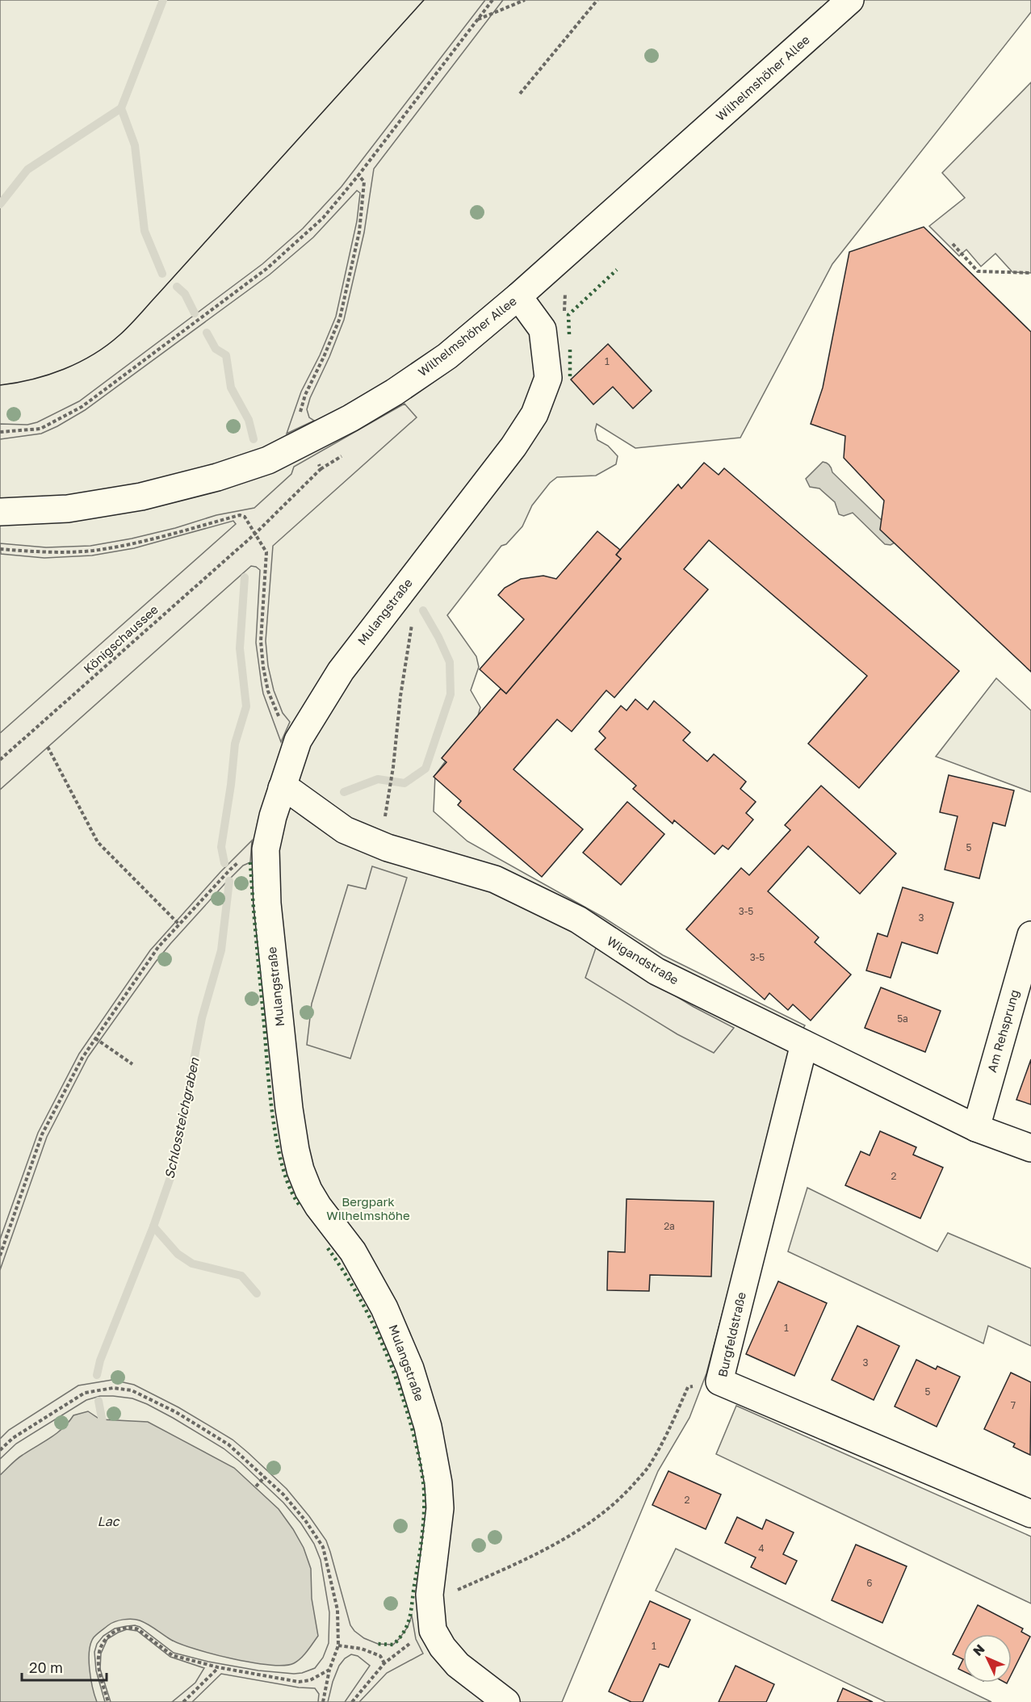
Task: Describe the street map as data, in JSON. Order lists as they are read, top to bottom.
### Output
{
  "streets": {
    "street": [
      "Wilhelmshöher Allee",
      "Mulangstraße",
      "Wigandstraße",
      "Am Rehsprung",
      "Burgfeldstraße"
    ],
    "path": ["Königschaussee"]
  },
  "crossings": [
    ["Wilhelmshöher Allee", "Mulangstraße"],
    ["Wilhelmshöher Allee", "Königschaussee"],
    ["Mulangstraße", "Wigandstraße"],
    ["Wigandstraße", "Am Rehsprung"],
    ["Wigandstraße", "Burgfeldstraße"]
  ],
  "water": ["Schlossteichgraben", "Lac"],
  "parks": ["Bergpark Wilhelmshöhe"],
  "house_numbers": [
    "1",
    "5",
    "3-5",
    "3",
    "3-5",
    "5a",
    "2",
    "2a",
    "1",
    "3",
    "5",
    "7",
    "2",
    "4",
    "6",
    "1"
  ],
  "scale_bar": "20 m",
  "north": "top left"
}
